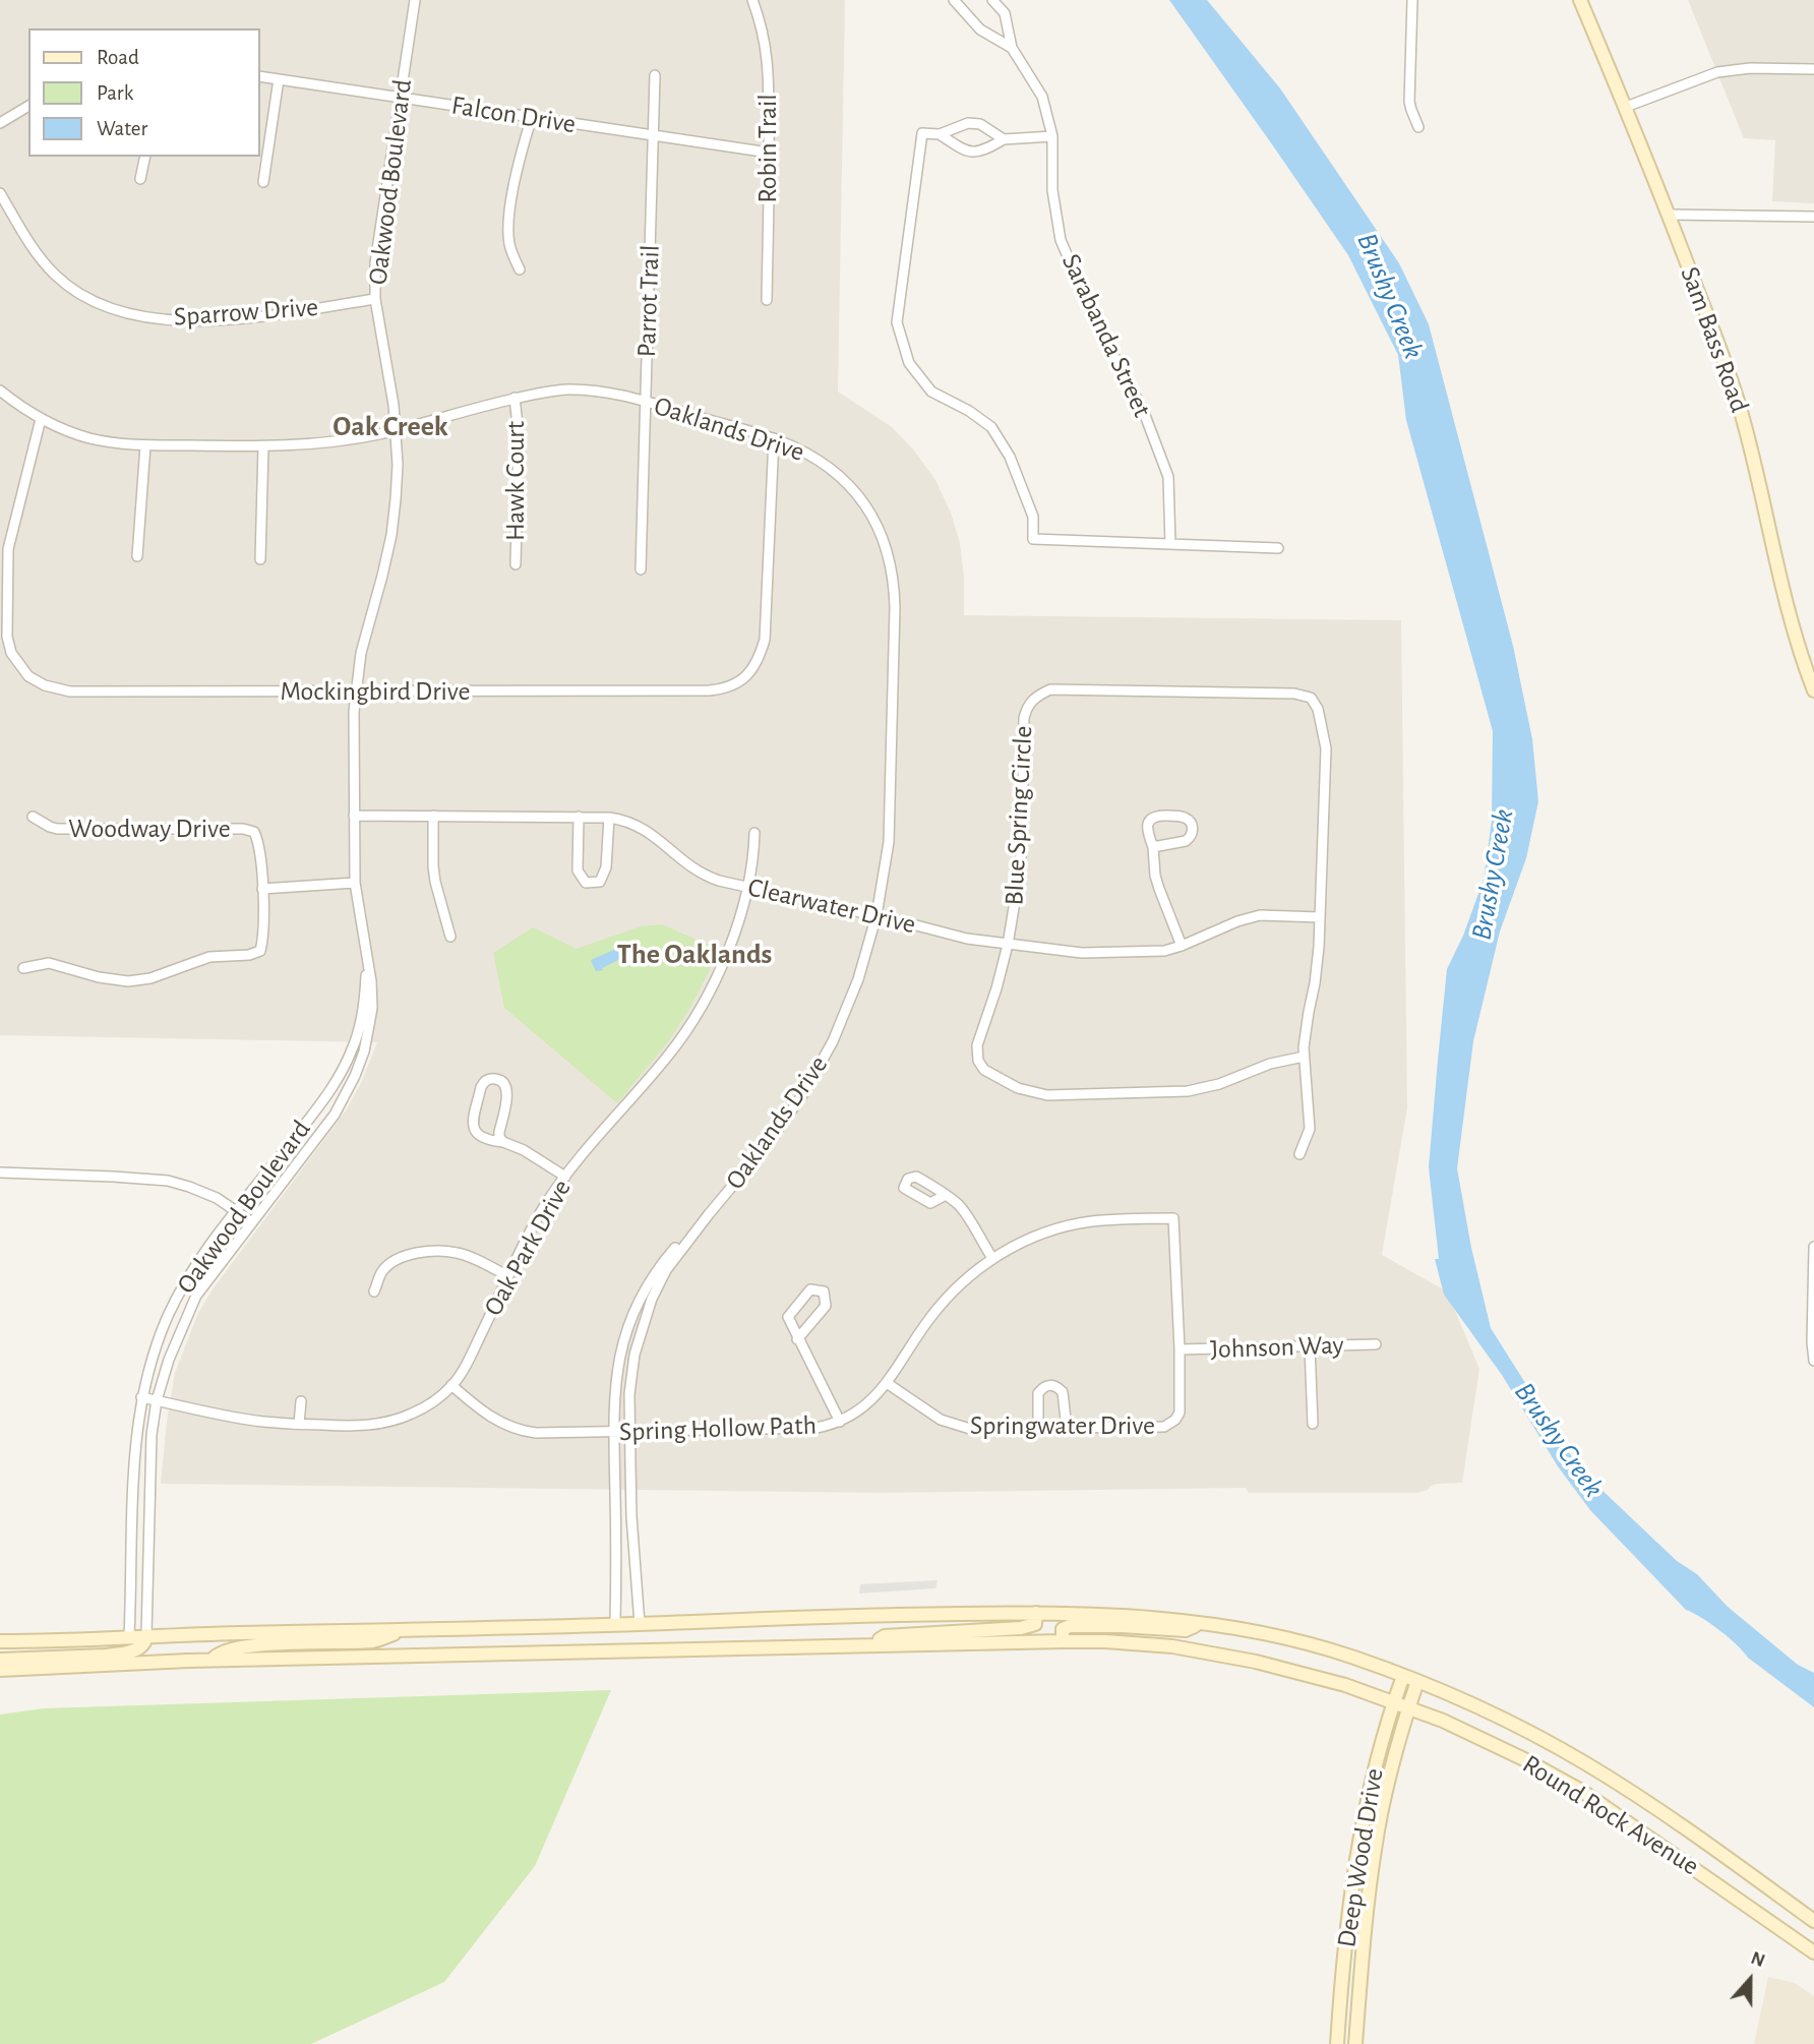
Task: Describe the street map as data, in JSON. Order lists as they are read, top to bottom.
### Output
{
  "streets": {
    "main road": ["Sam Bass Road", "Round Rock Avenue", "Deep Wood Drive"],
    "street": [
      "Falcon Drive",
      "Robin Trail",
      "Oakwood Boulevard",
      "Parrot Trail",
      "Sparrow Drive",
      "Sarabanda Street",
      "Oaklands Drive",
      "Hawk Court",
      "Mockingbird Drive",
      "Blue Spring Circle",
      "Woodway Drive",
      "Clearwater Drive",
      "Oak Park Drive",
      "Johnson Way",
      "Springwater Drive",
      "Spring Hollow Path"
    ]
  },
  "crossings": [
    ["Falcon Drive", "Robin Trail"],
    ["Falcon Drive", "Oakwood Boulevard"],
    ["Falcon Drive", "Parrot Trail"],
    ["Oakwood Boulevard", "Sparrow Drive"],
    ["Oakwood Boulevard", "Oaklands Drive"],
    ["Oakwood Boulevard", "Mockingbird Drive"],
    ["Oakwood Boulevard", "Clearwater Drive"],
    ["Oakwood Boulevard", "Oak Park Drive"],
    ["Parrot Trail", "Oaklands Drive"],
    ["Oaklands Drive", "Hawk Court"],
    ["Oaklands Drive", "Mockingbird Drive"],
    ["Oaklands Drive", "Clearwater Drive"],
    ["Oaklands Drive", "Spring Hollow Path"],
    ["Blue Spring Circle", "Clearwater Drive"],
    ["Clearwater Drive", "Oak Park Drive"],
    ["Oak Park Drive", "Spring Hollow Path"],
    ["Johnson Way", "Springwater Drive"],
    ["Springwater Drive", "Spring Hollow Path"],
    ["Round Rock Avenue", "Deep Wood Drive"]
  ],
  "districts": ["Oak Creek", "The Oaklands"],
  "water": ["Brushy Creek"],
  "legend": ["Road", "Park", "Water"],
  "north": "top"
}
